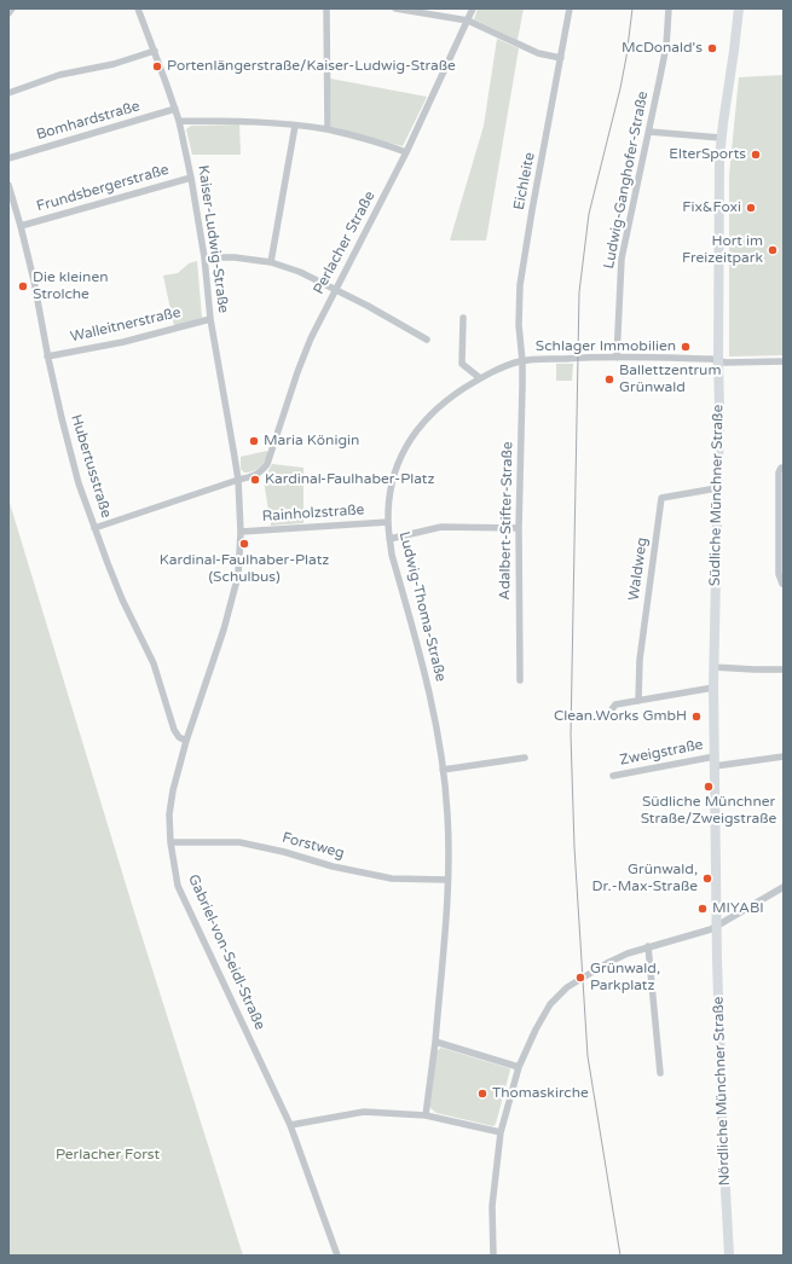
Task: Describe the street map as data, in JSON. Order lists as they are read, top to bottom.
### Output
{
  "streets": {
    "main road": ["Südliche Münchner Straße", "Nördliche Münchner Straße"],
    "street": [
      "Bomhardstraße",
      "Ludwig-Ganghofer-Straße",
      "Eichleite",
      "Frundsbergerstraße",
      "Kaiser-Ludwig-Straße",
      "Perlacher Straße",
      "Walleitnerstraße",
      "Hubertusstraße",
      "Rainholzstraße",
      "Adalbert-Stifter-Straße",
      "Waldweg",
      "Ludwig-Thoma-Straße",
      "Zweigstraße",
      "Forstweg",
      "Gabriel-von-Seidl-Straße"
    ]
  },
  "crossings": [
    ["Bomhardstraße", "Kaiser-Ludwig-Straße"],
    ["Ludwig-Ganghofer-Straße", "Ludwig-Thoma-Straße"],
    ["Eichleite", "Adalbert-Stifter-Straße"],
    ["Eichleite", "Ludwig-Thoma-Straße"],
    ["Frundsbergerstraße", "Kaiser-Ludwig-Straße"],
    ["Frundsbergerstraße", "Hubertusstraße"],
    ["Kaiser-Ludwig-Straße", "Perlacher Straße"],
    ["Kaiser-Ludwig-Straße", "Walleitnerstraße"],
    ["Kaiser-Ludwig-Straße", "Gabriel-von-Seidl-Straße"],
    ["Perlacher Straße", "Hubertusstraße"],
    ["Perlacher Straße", "Gabriel-von-Seidl-Straße"],
    ["Walleitnerstraße", "Hubertusstraße"],
    ["Hubertusstraße", "Gabriel-von-Seidl-Straße"],
    ["Südliche Münchner Straße", "Waldweg"],
    ["Südliche Münchner Straße", "Ludwig-Thoma-Straße"],
    ["Südliche Münchner Straße", "Zweigstraße"],
    ["Südliche Münchner Straße", "Nördliche Münchner Straße"],
    ["Rainholzstraße", "Ludwig-Thoma-Straße"],
    ["Rainholzstraße", "Gabriel-von-Seidl-Straße"],
    ["Adalbert-Stifter-Straße", "Ludwig-Thoma-Straße"],
    ["Ludwig-Thoma-Straße", "Forstweg"],
    ["Forstweg", "Gabriel-von-Seidl-Straße"]
  ],
  "parks": ["Perlacher Forst"],
  "places": [
    "McDonald's",
    "Portenlängerstraße/Kaiser-Ludwig-Straße",
    "ElterSports",
    "Fix&Foxi",
    "Hort im Freizeitpark",
    "Die kleinen Strolche",
    "Schlager Immobilien",
    "Ballettzentrum Grünwald",
    "Maria Königin",
    "Kardinal-Faulhaber-Platz",
    "Kardinal-Faulhaber-Platz (Schulbus)",
    "Clean.Works GmbH",
    "Südliche Münchner Straße/Zweigstraße",
    "Grünwald, Dr.-Max-Straße",
    "MIYABI",
    "Grünwald, Parkplatz",
    "Thomaskirche"
  ]
}
